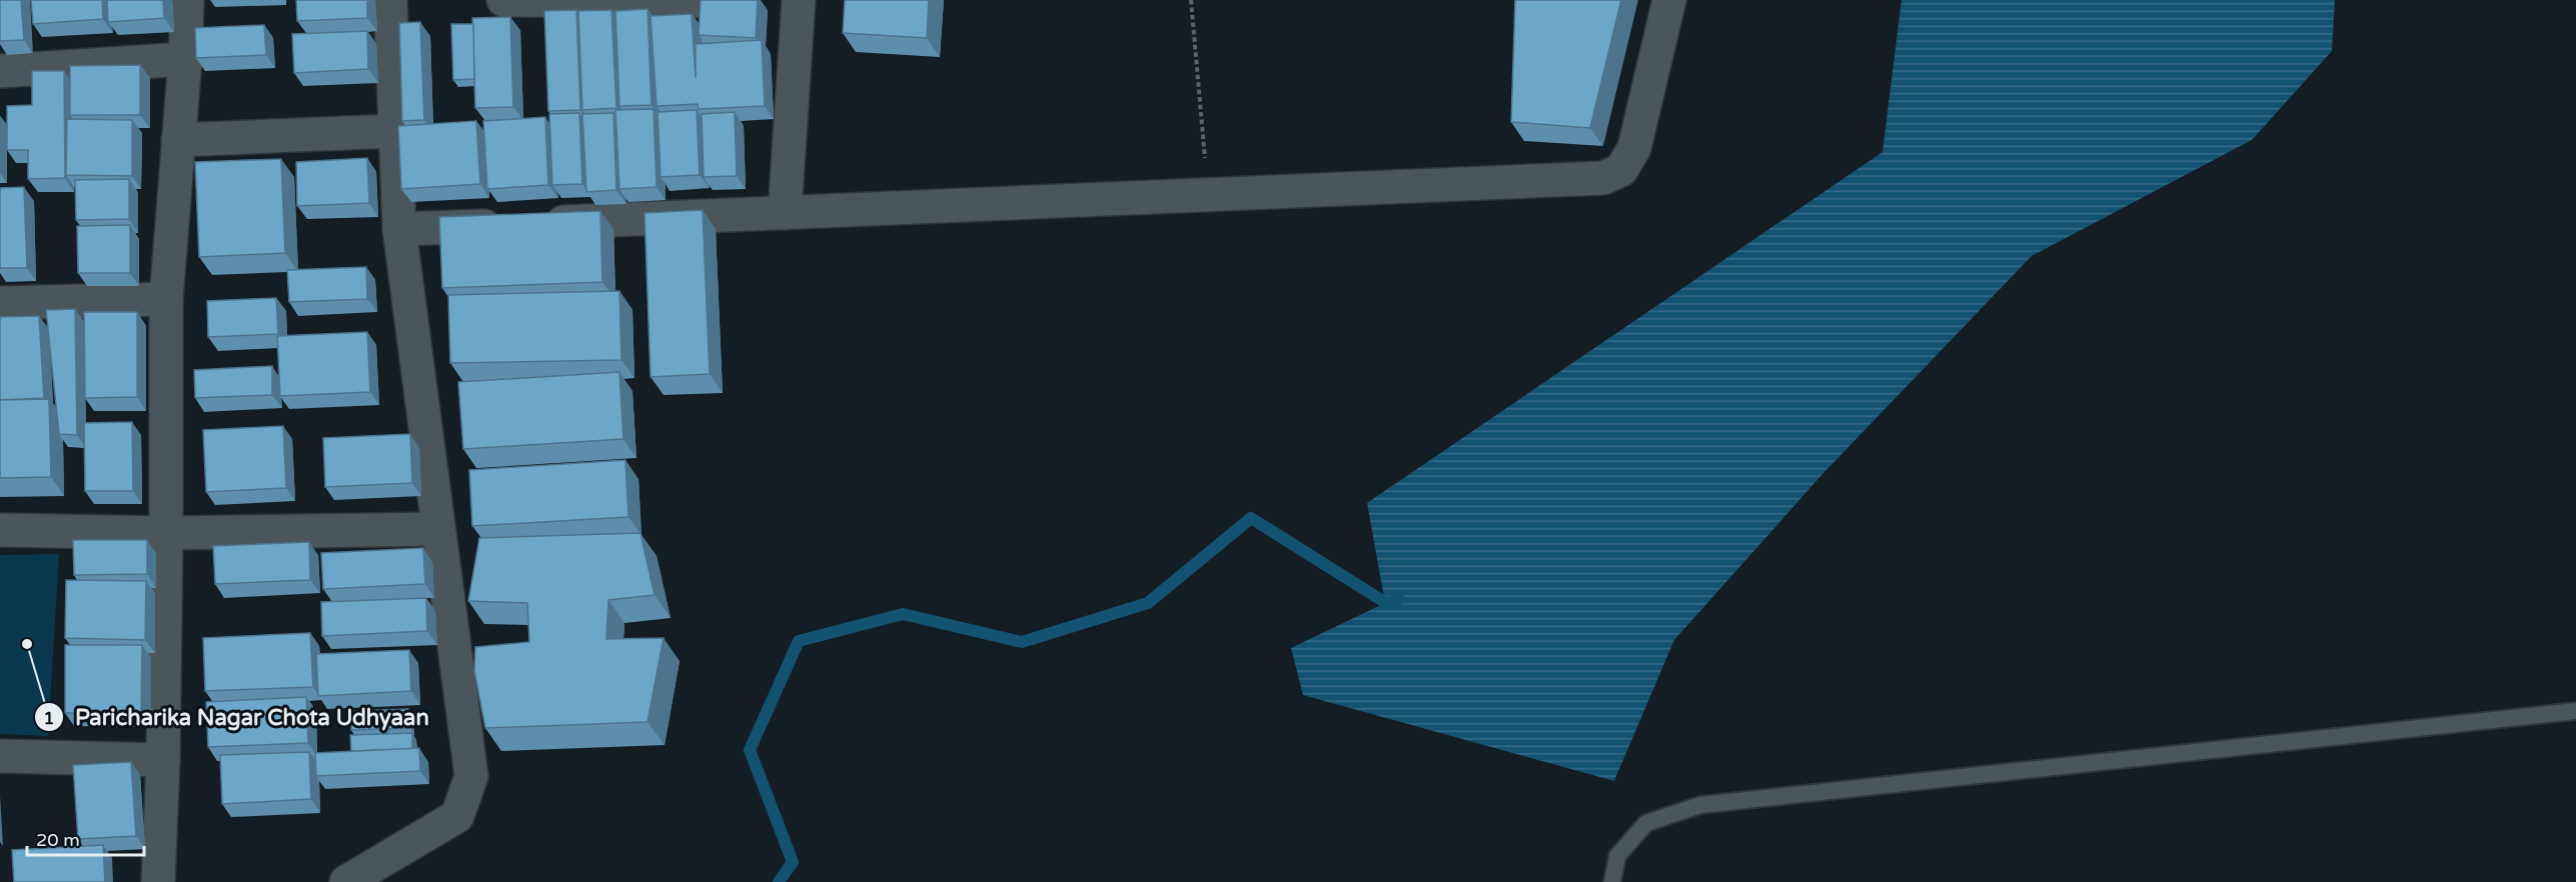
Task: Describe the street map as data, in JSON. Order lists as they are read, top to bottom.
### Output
{
  "places": ["Paricharika Nagar Chota Udhyaan"],
  "scale_bar": "20 m"
}
